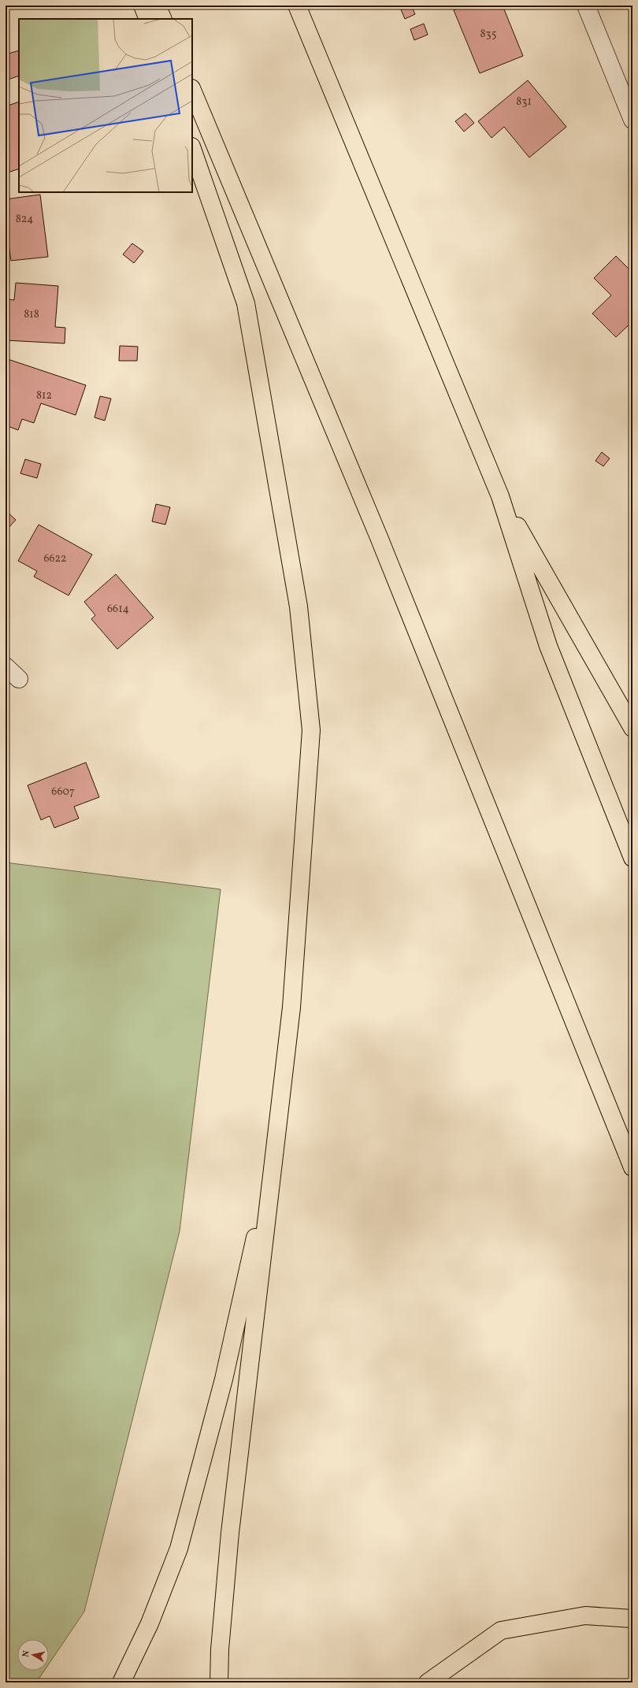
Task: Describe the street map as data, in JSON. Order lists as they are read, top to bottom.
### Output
{
  "house_numbers": [
    "835",
    "831",
    "824",
    "818",
    "812",
    "6622",
    "6614",
    "6607"
  ],
  "north": "left"
}
